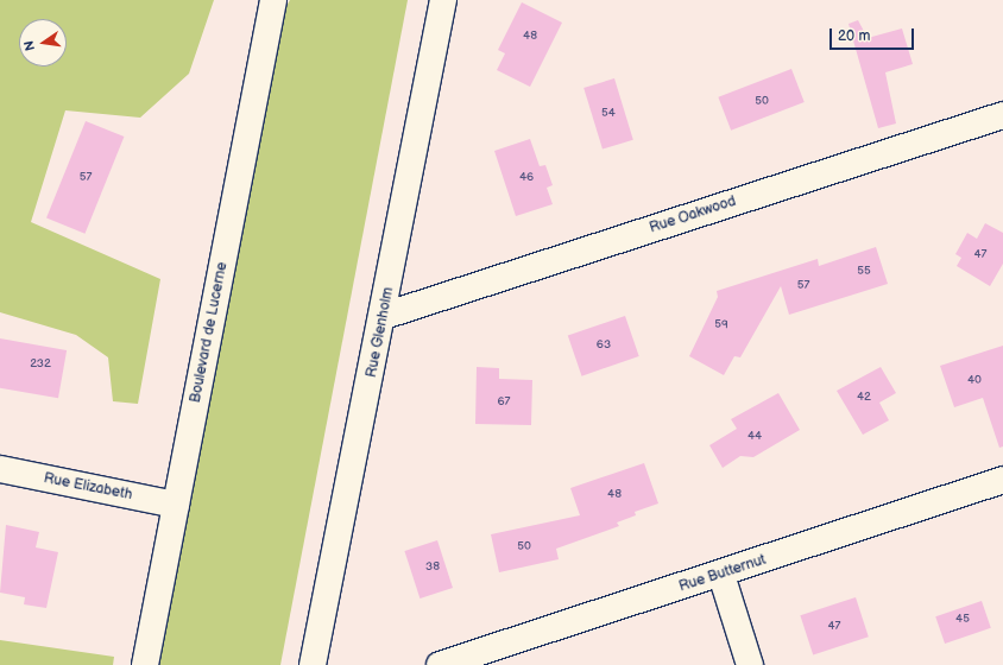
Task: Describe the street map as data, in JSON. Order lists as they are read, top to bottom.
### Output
{
  "streets": {
    "street": [
      "Rue Oakwood",
      "Boulevard de Lucerne",
      "Rue Glenholm",
      "Rue Elizabeth",
      "Rue Butternut"
    ]
  },
  "crossings": [
    ["Rue Oakwood", "Rue Glenholm"],
    ["Boulevard de Lucerne", "Rue Elizabeth"]
  ],
  "house_numbers": [
    "48",
    "50",
    "54",
    "57",
    "46",
    "47",
    "55",
    "57",
    "59",
    "63",
    "232",
    "40",
    "42",
    "67",
    "44",
    "48",
    "50",
    "38",
    "45",
    "47"
  ],
  "scale_bar": "20 m",
  "north": "left"
}
